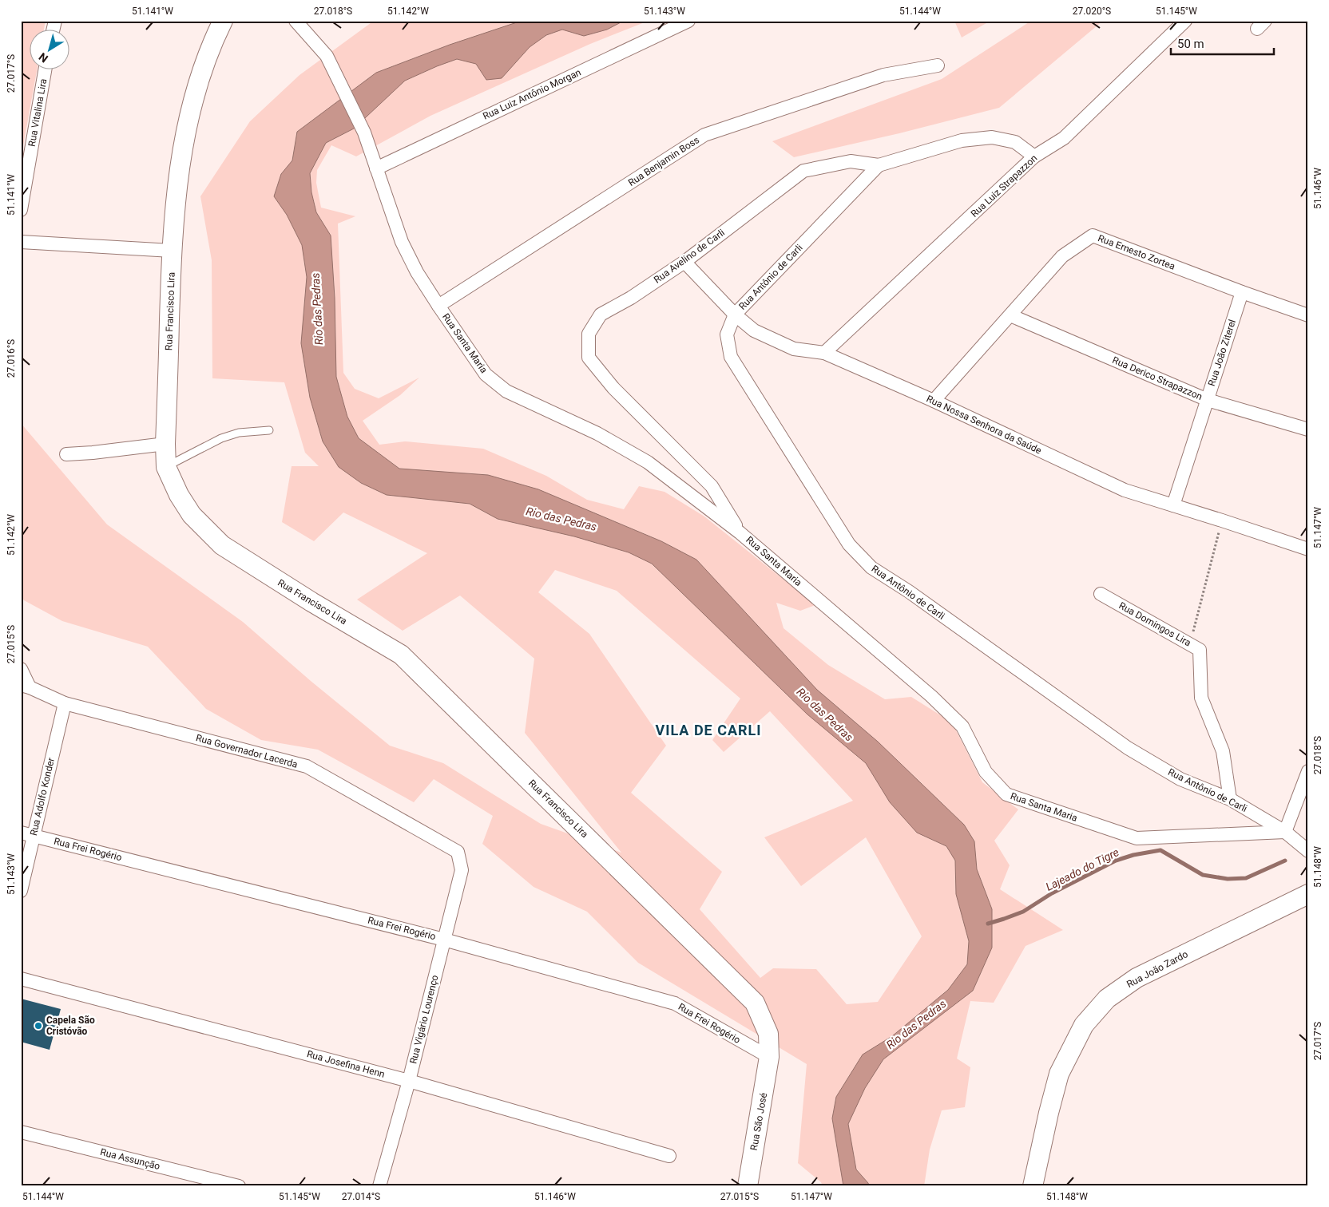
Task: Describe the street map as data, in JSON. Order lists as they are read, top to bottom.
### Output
{
  "streets": {
    "street": [
      "Rua Luiz Antônio Morgan",
      "Rua Vitalina Lira",
      "Rua Benjamin Boss",
      "Rua Luiz Strapazzon",
      "Rua Ernesto Zortea",
      "Rua Avelino de Carli",
      "Rua Antônio de Carli",
      "Rua Francisco Lira",
      "Rua Santa Maria",
      "Rua João Ziterel",
      "Rua Derico Strapazzon",
      "Rua Nossa Senhora da Saúde",
      "Rua Domingos Lira",
      "Rua Governador Lacerda",
      "Rua Adolfo Konder",
      "Rua Frei Rogério",
      "Rua João Zardo",
      "Rua Vigário Lourenço",
      "Rua Josefina Henn",
      "Rua São José",
      "Rua Assunção"
    ]
  },
  "crossings": [
    ["Rua Luiz Antônio Morgan", "Rua Santa Maria"],
    ["Rua Benjamin Boss", "Rua Santa Maria"],
    ["Rua Luiz Strapazzon", "Rua Avelino de Carli"],
    ["Rua Luiz Strapazzon", "Rua Nossa Senhora da Saúde"],
    ["Rua Ernesto Zortea", "Rua João Ziterel"],
    ["Rua Ernesto Zortea", "Rua Derico Strapazzon"],
    ["Rua Ernesto Zortea", "Rua Nossa Senhora da Saúde"],
    ["Rua Avelino de Carli", "Rua Antônio de Carli"],
    ["Rua Avelino de Carli", "Rua Santa Maria"],
    ["Rua Avelino de Carli", "Rua Nossa Senhora da Saúde"],
    ["Rua Antônio de Carli", "Rua Santa Maria"],
    ["Rua Antônio de Carli", "Rua Nossa Senhora da Saúde"],
    ["Rua Antônio de Carli", "Rua Domingos Lira"],
    ["Rua Francisco Lira", "Rua Frei Rogério"],
    ["Rua Francisco Lira", "Rua São José"],
    ["Rua João Ziterel", "Rua Derico Strapazzon"],
    ["Rua João Ziterel", "Rua Nossa Senhora da Saúde"],
    ["Rua Governador Lacerda", "Rua Adolfo Konder"],
    ["Rua Governador Lacerda", "Rua Vigário Lourenço"],
    ["Rua Adolfo Konder", "Rua Frei Rogério"],
    ["Rua Frei Rogério", "Rua Vigário Lourenço"],
    ["Rua Frei Rogério", "Rua São José"],
    ["Rua Vigário Lourenço", "Rua Josefina Henn"]
  ],
  "districts": ["VILA DE CARLI"],
  "water": ["Rio das Pedras", "Lajeado do Tigre"],
  "places": ["Capela São Cristóvão"],
  "scale_bar": "50 m",
  "north": "bottom left",
  "coordinates": [
    "51.141°W",
    "27.018°S",
    "51.142°W",
    "51.143°W",
    "51.144°W",
    "27.020°S",
    "51.145°W",
    "27.017°S",
    "51.146°W",
    "27.016°S",
    "51.147°W",
    "27.015°S",
    "51.148°W",
    "27.014°S"
  ]
}
